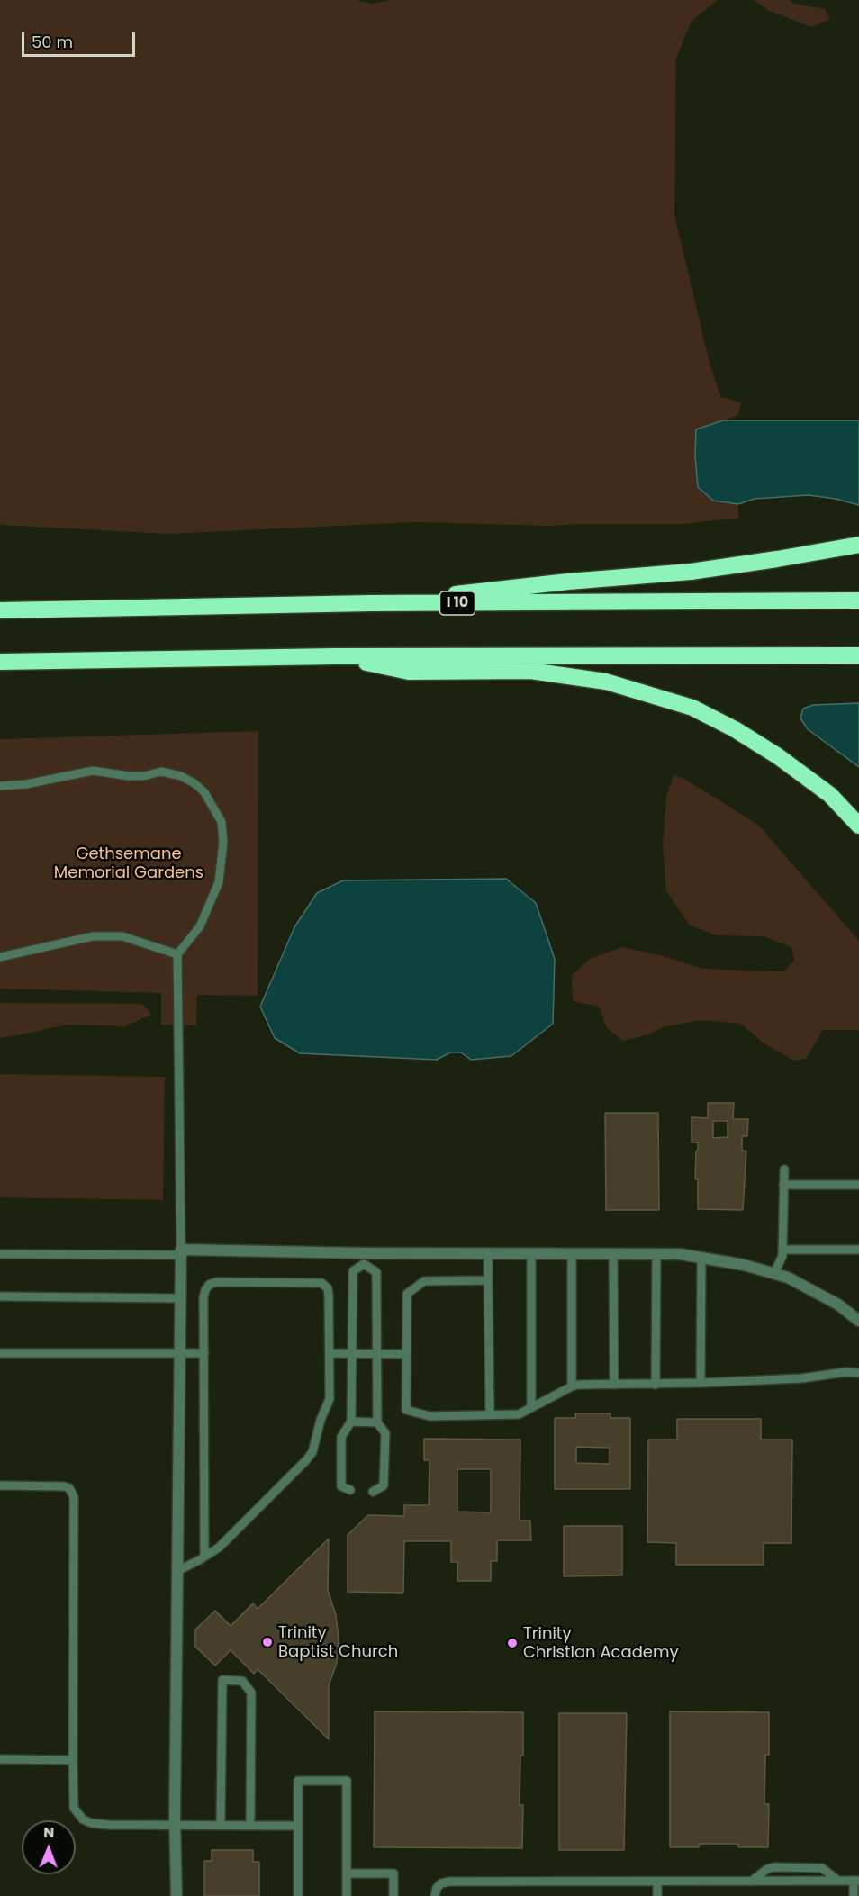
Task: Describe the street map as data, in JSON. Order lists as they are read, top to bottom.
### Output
{
  "streets": {
    "highway": ["I 10"]
  },
  "parks": ["Gethsemane Memorial Gardens"],
  "places": ["Trinity Baptist Church", "Trinity Christian Academy"],
  "scale_bar": "50 m",
  "north": "top"
}
